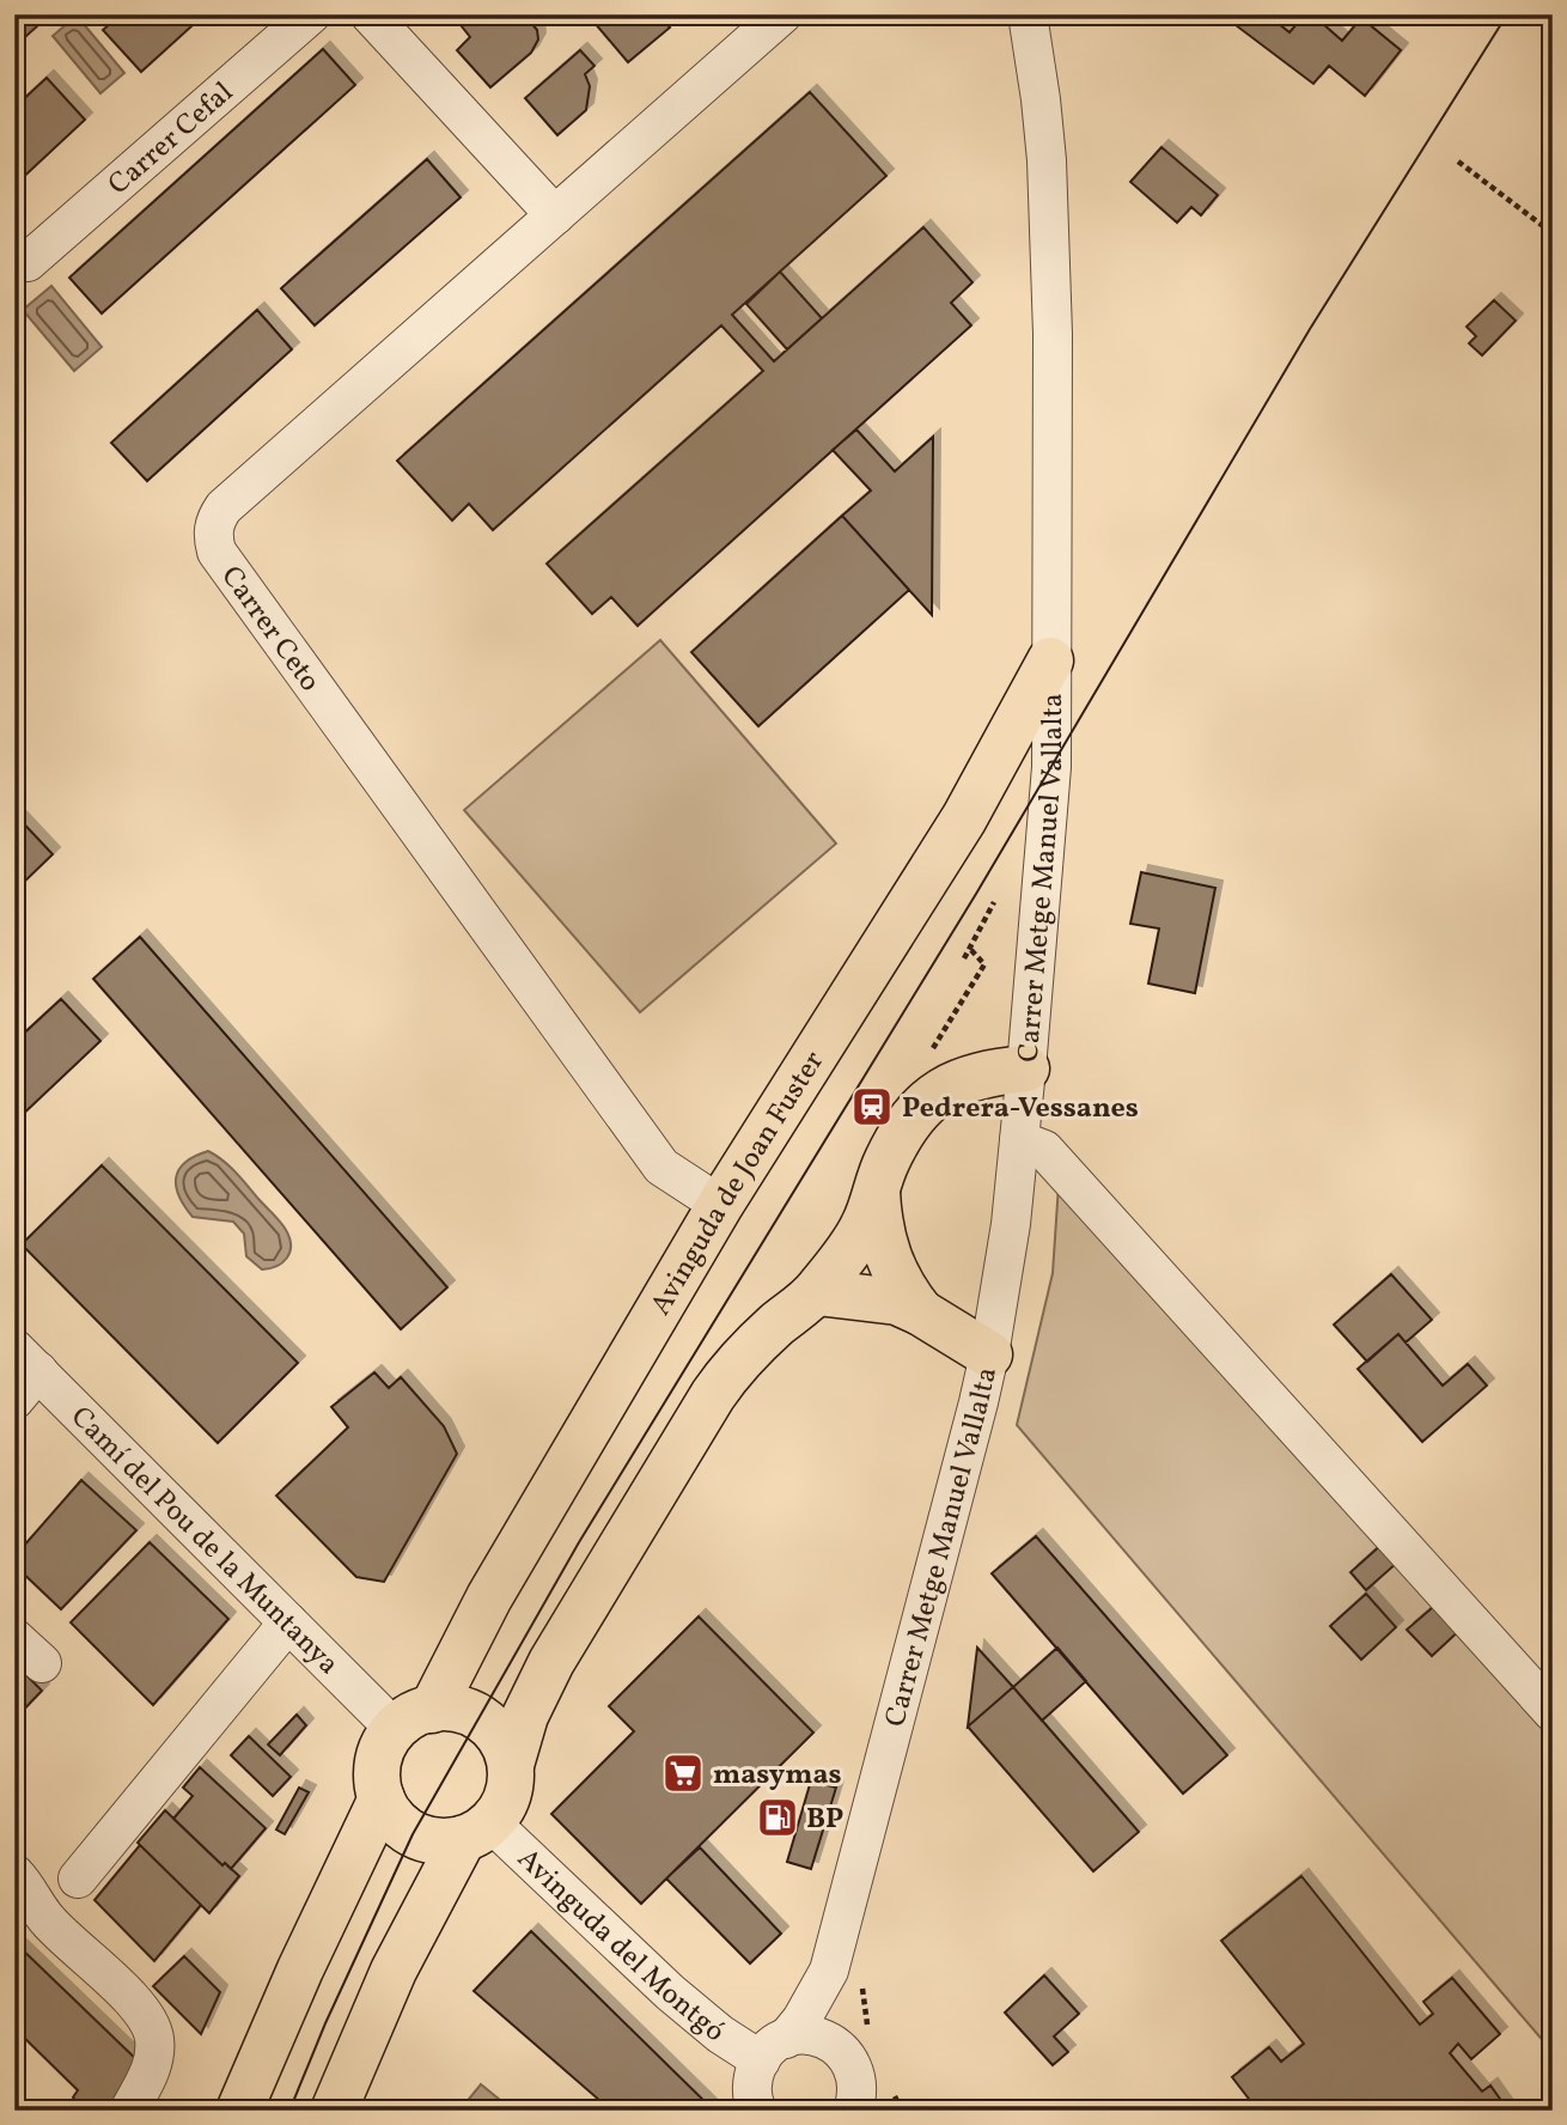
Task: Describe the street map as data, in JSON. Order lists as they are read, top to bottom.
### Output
{
  "streets": {
    "main road": ["Avinguda de Joan Fuster"],
    "street": [
      "Carrer Cefal",
      "Carrer Ceto",
      "Carrer Metge Manuel Vallalta",
      "Camí del Pou de la Muntanya",
      "Avinguda del Montgó"
    ]
  },
  "crossings": [
    ["Carrer Ceto", "Avinguda de Joan Fuster"],
    ["Carrer Metge Manuel Vallalta", "Avinguda de Joan Fuster"],
    ["Carrer Metge Manuel Vallalta", "Avinguda del Montgó"],
    ["Avinguda de Joan Fuster", "Camí del Pou de la Muntanya"],
    ["Avinguda de Joan Fuster", "Avinguda del Montgó"],
    ["Camí del Pou de la Muntanya", "Avinguda del Montgó"]
  ],
  "places": {
    "station": ["Pedrera-Vessanes"],
    "supermarket": ["masymas"],
    "fuel station": ["BP"]
  }
}
